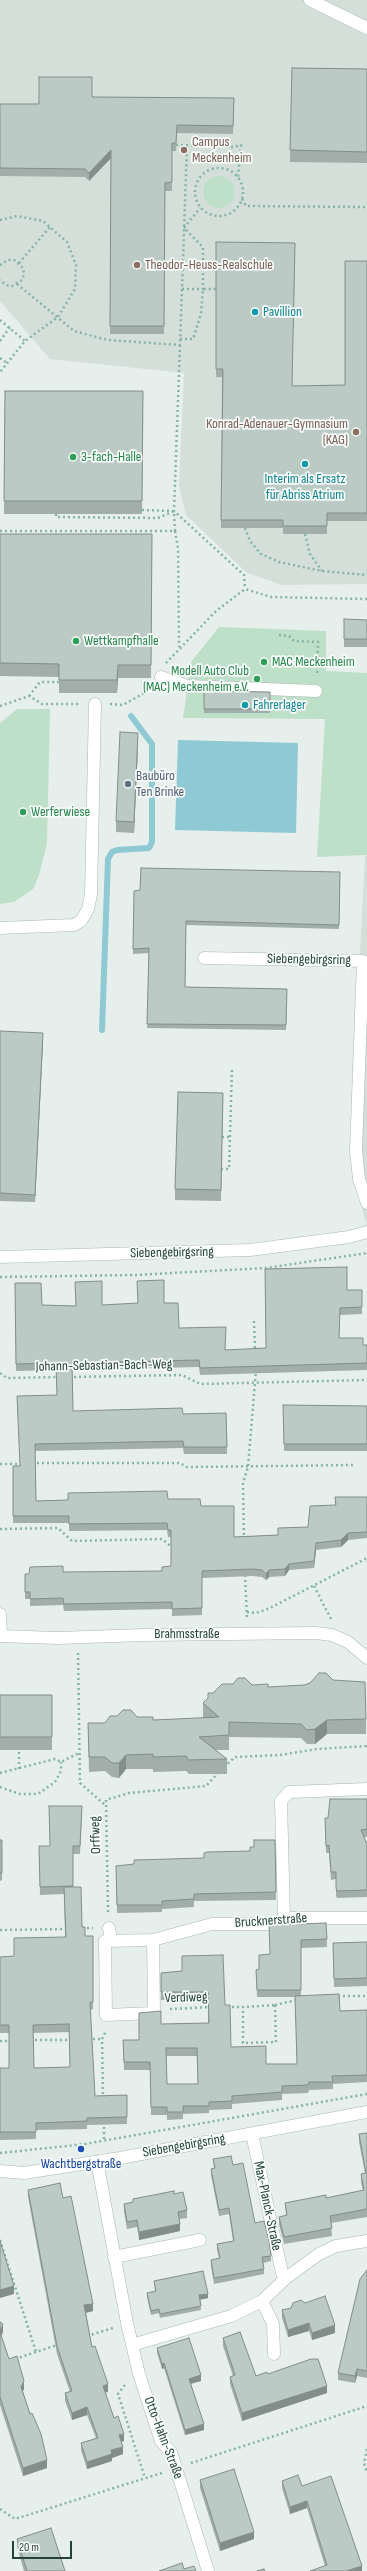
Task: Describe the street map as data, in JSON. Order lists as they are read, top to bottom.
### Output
{
  "streets": {
    "street": [
      "Siebengebirgsring",
      "Brahmsstraße",
      "Brucknerstraße",
      "Max-Planck-Straße",
      "Otto-Hahn-Straße"
    ],
    "path": ["Johann-Sebastian-Bach-Weg", "Orffweg", "Verdiweg"]
  },
  "crossings": [
    ["Siebengebirgsring", "Max-Planck-Straße"],
    ["Siebengebirgsring", "Otto-Hahn-Straße"],
    ["Brahmsstraße", "Orffweg"]
  ],
  "places": [
    "Campus Meckenheim",
    "Theodor-Heuss-Realschule",
    "Pavillion",
    "Konrad-Adenauer-Gymnasium (KAG)",
    "3-fach-Halle",
    "Interim als Ersatz für Abriss Atrium",
    "Wettkampfhalle",
    "MAC Meckenheim",
    "Modell Auto Club (MAC) Meckenheim e.V.",
    "Fahrerlager",
    "Baubüro Ten Brinke",
    "Werferwiese",
    "Wachtbergstraße"
  ],
  "scale_bar": "20 m"
}
